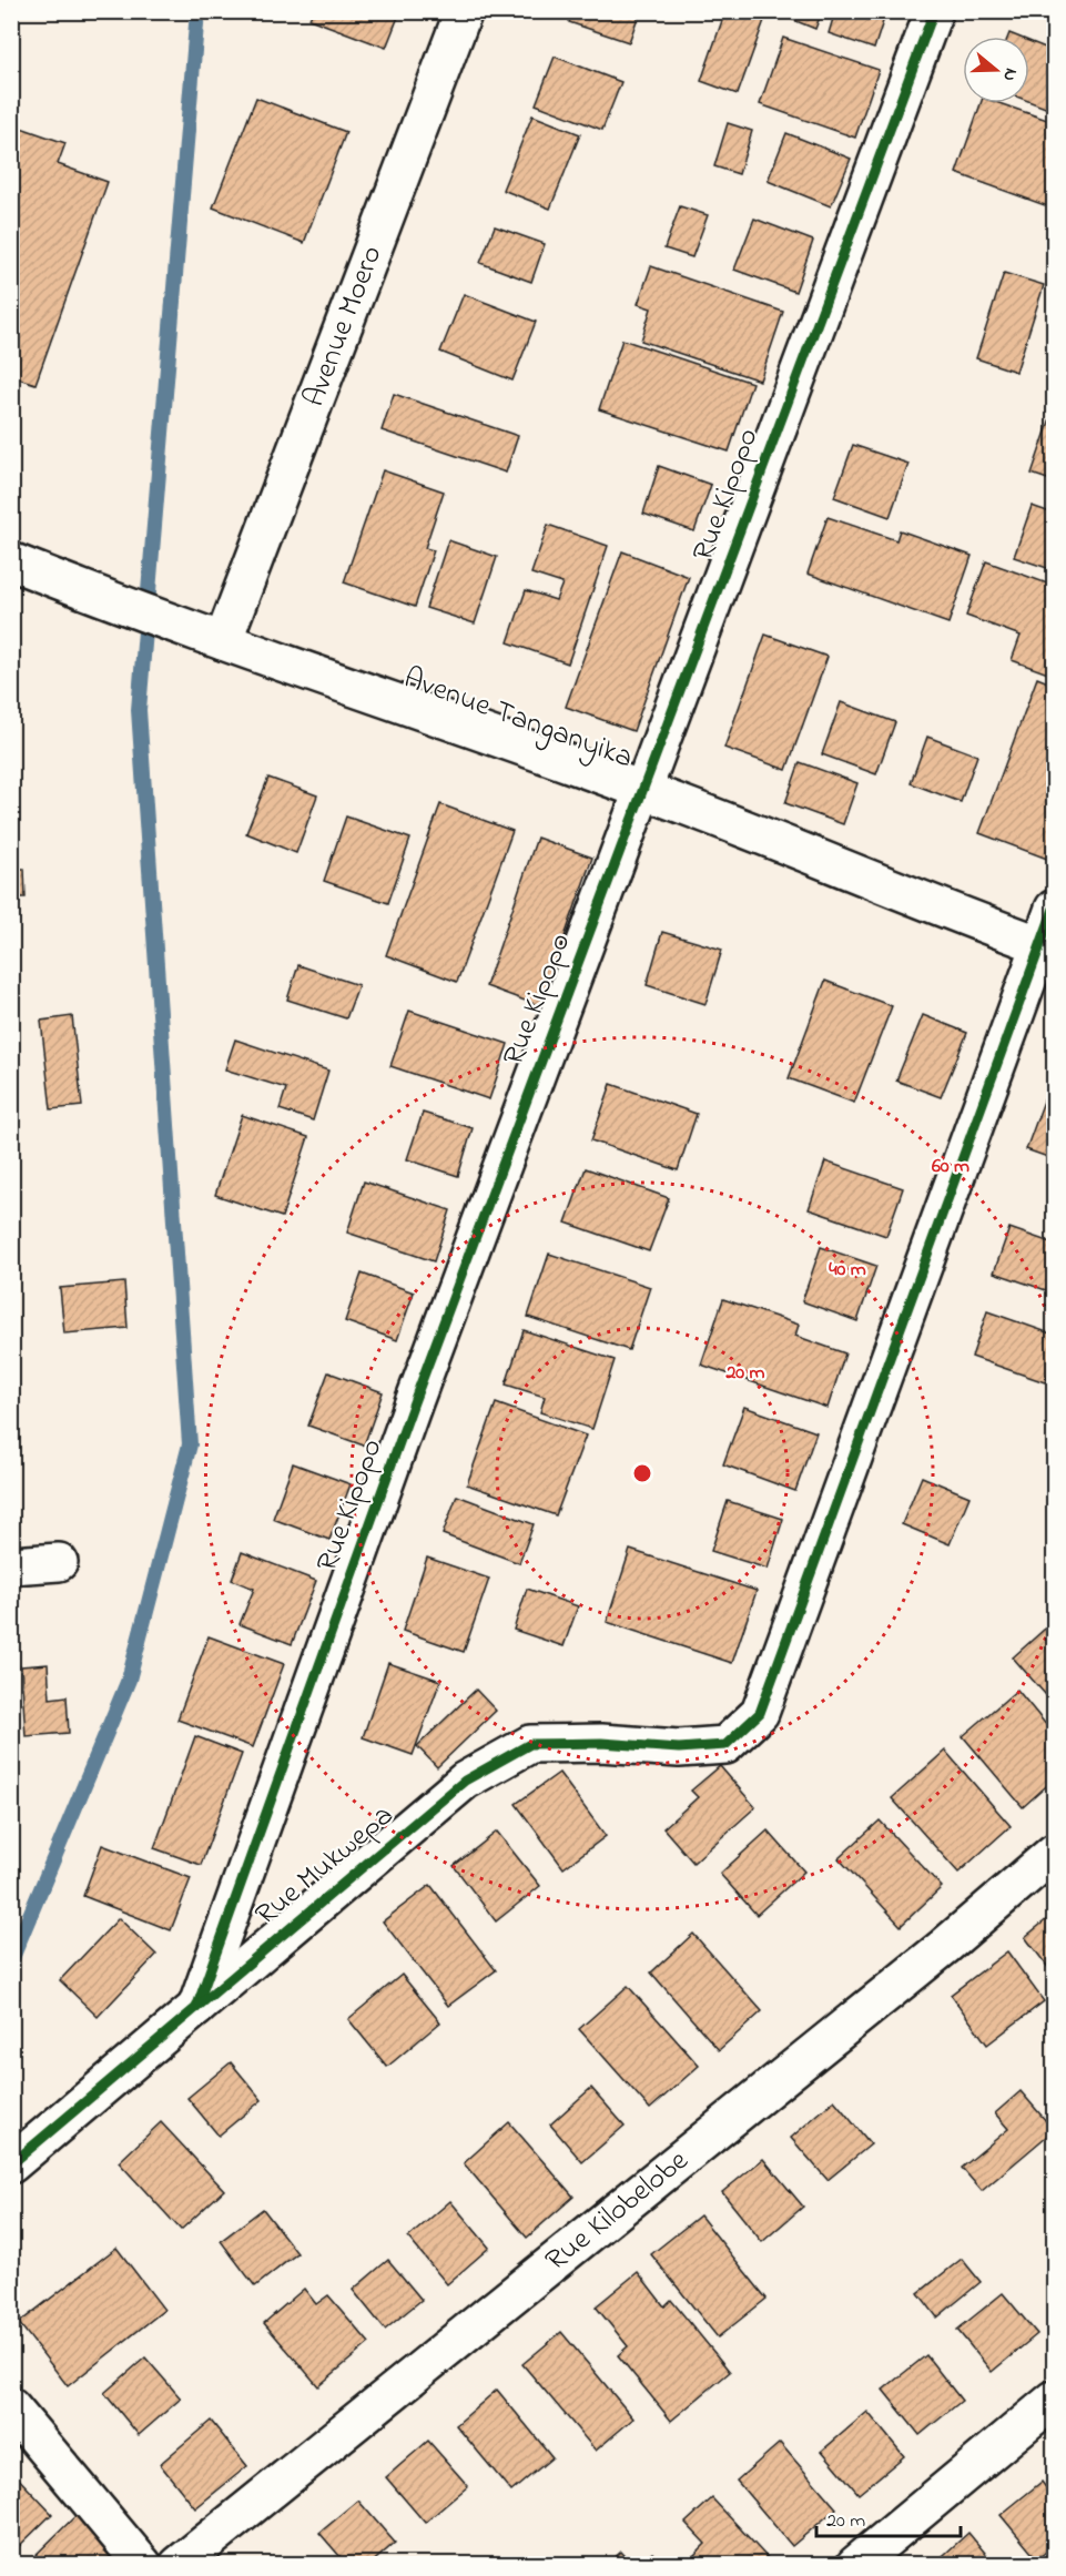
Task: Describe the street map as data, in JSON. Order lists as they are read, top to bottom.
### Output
{
  "streets": {
    "street": [
      "Avenue Moero",
      "Rue Kipopo",
      "Avenue Tanganyika",
      "Rue Mukwepa",
      "Rue Kilobelobe"
    ]
  },
  "crossings": [
    ["Avenue Moero", "Avenue Tanganyika"],
    ["Rue Kipopo", "Avenue Tanganyika"],
    ["Rue Kipopo", "Rue Mukwepa"],
    ["Avenue Tanganyika", "Rue Mukwepa"]
  ],
  "scale_bar": "20 m",
  "north": "right",
  "rings": ["60 m", "40 m", "20 m"]
}
